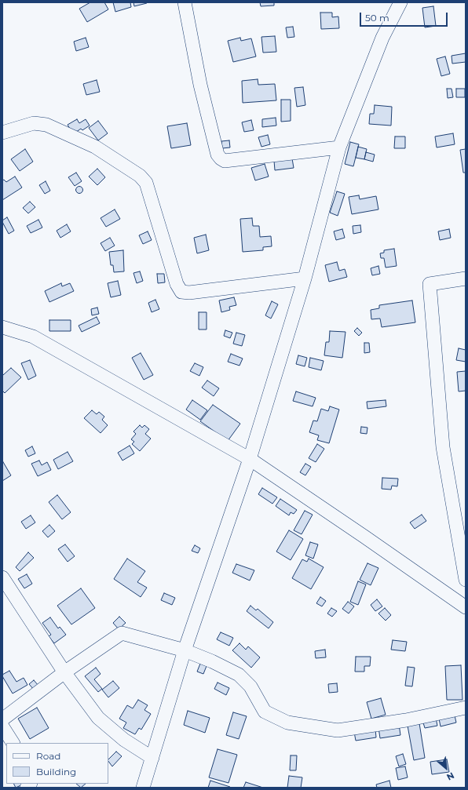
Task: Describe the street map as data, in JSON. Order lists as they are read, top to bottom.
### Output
{
  "legend": ["Road", "Building"],
  "scale_bar": "50 m",
  "north": "bottom right"
}
